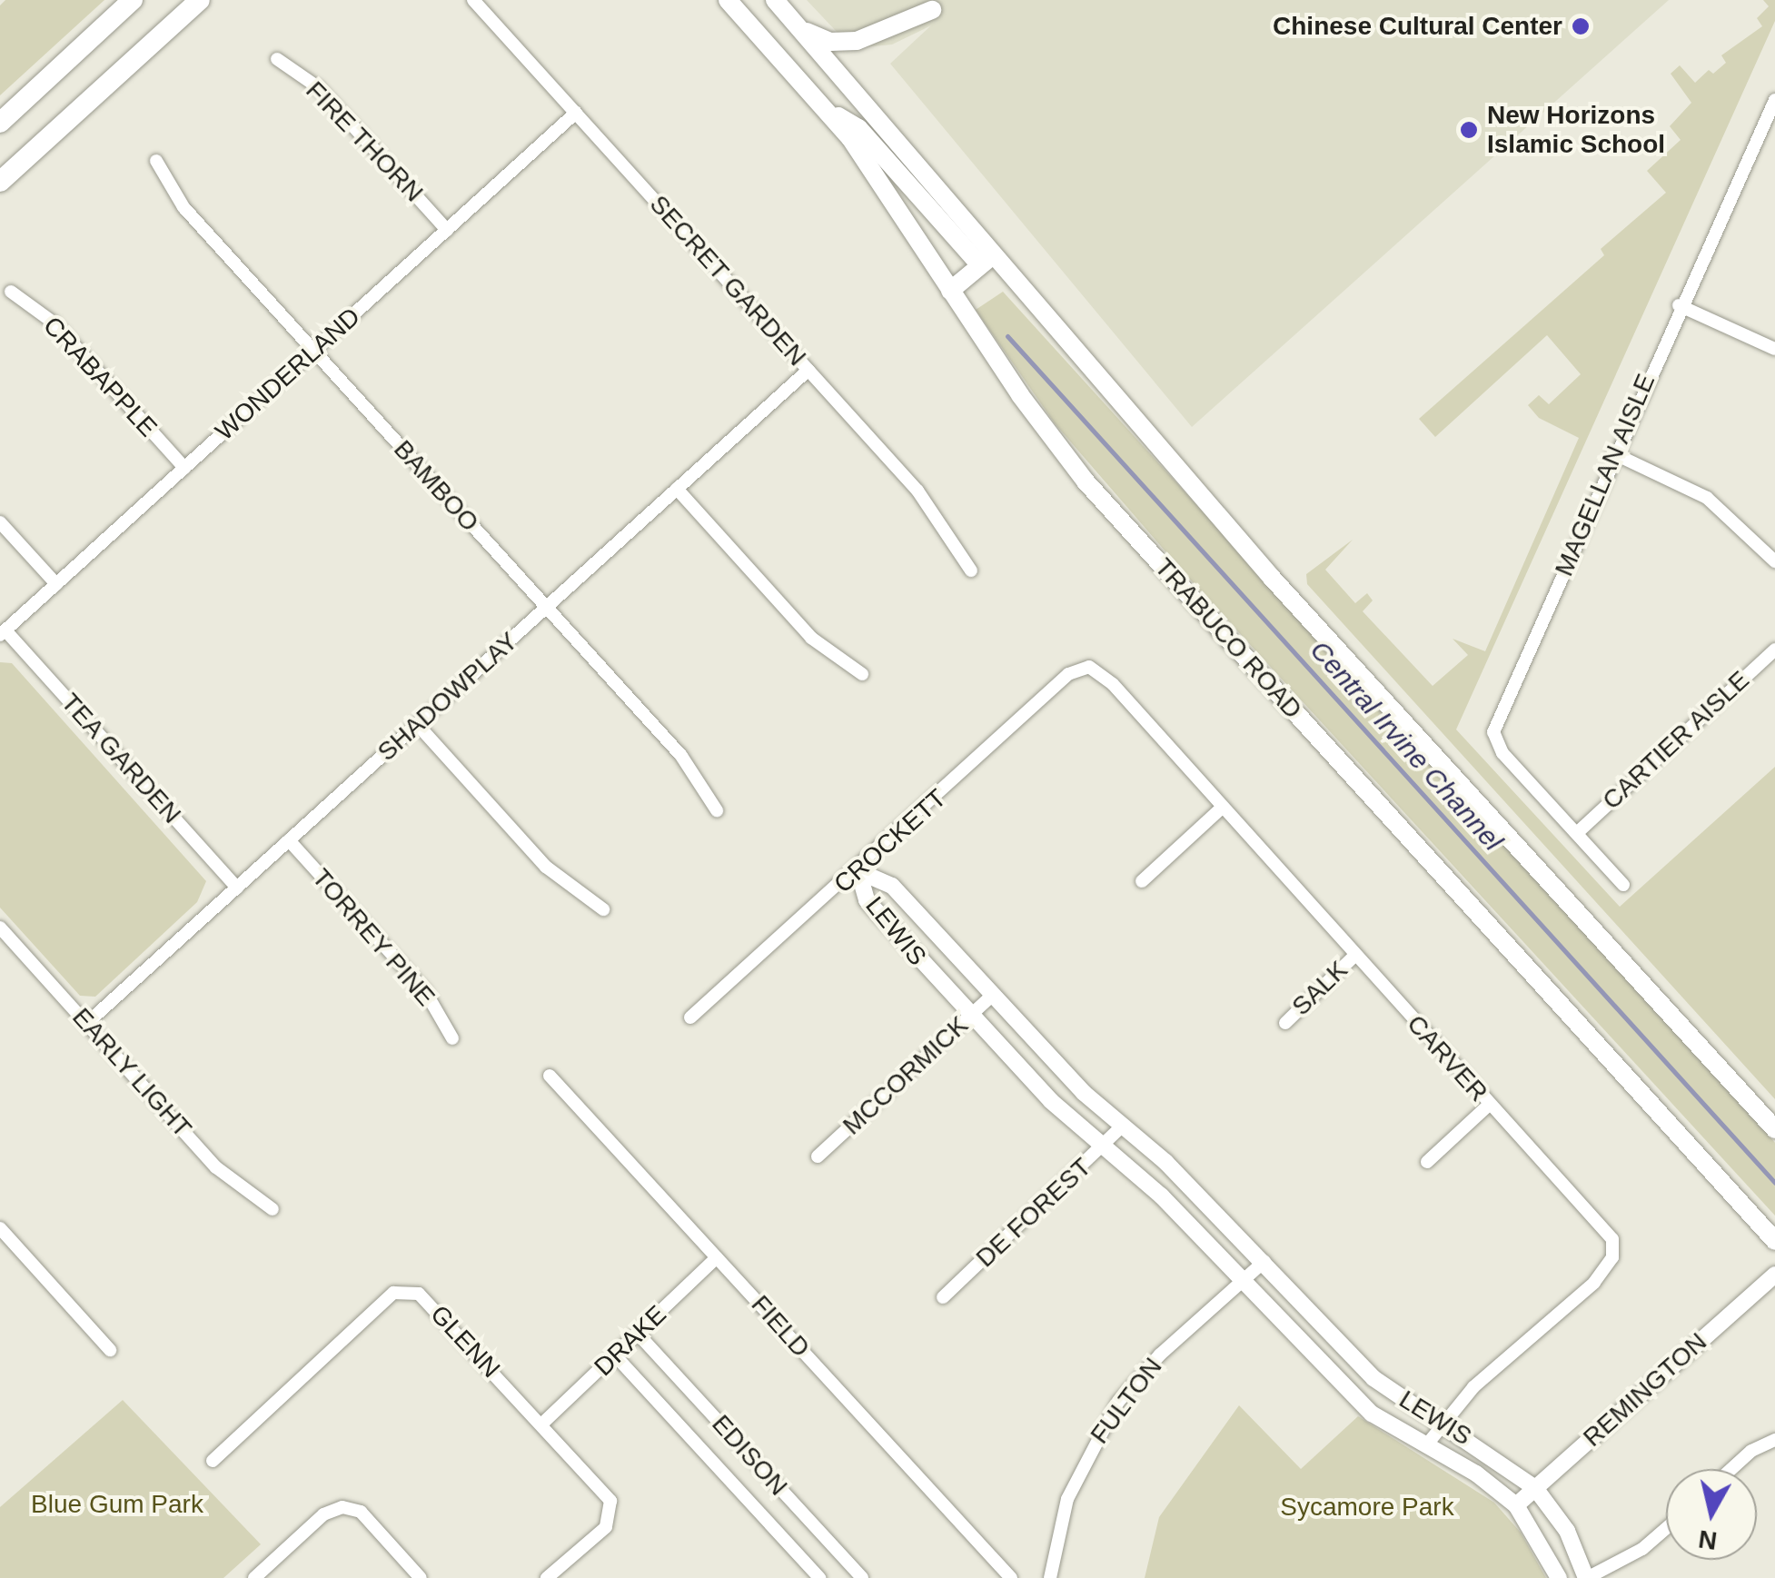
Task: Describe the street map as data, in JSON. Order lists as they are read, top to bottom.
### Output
{
  "streets": {
    "main road": ["TRABUCO ROAD"],
    "street": [
      "FIRE THORN",
      "SECRET GARDEN",
      "WONDERLAND",
      "CRABAPPLE",
      "MAGELLAN AISLE",
      "BAMBOO",
      "SHADOWPLAY",
      "CARTIER AISLE",
      "TEA GARDEN",
      "CROCKETT",
      "LEWIS",
      "TORREY PINE",
      "SALK",
      "CARVER",
      "EARLY LIGHT",
      "MCCORMICK",
      "DE FOREST",
      "FIELD",
      "DRAKE",
      "GLENN",
      "REMINGTON",
      "FULTON",
      "EDISON"
    ]
  },
  "crossings": [
    ["FIRE THORN", "WONDERLAND"],
    ["SECRET GARDEN", "WONDERLAND"],
    ["SECRET GARDEN", "SHADOWPLAY"],
    ["WONDERLAND", "CRABAPPLE"],
    ["WONDERLAND", "BAMBOO"],
    ["WONDERLAND", "TEA GARDEN"],
    ["MAGELLAN AISLE", "CARTIER AISLE"],
    ["BAMBOO", "SHADOWPLAY"],
    ["SHADOWPLAY", "TEA GARDEN"],
    ["SHADOWPLAY", "TORREY PINE"],
    ["SHADOWPLAY", "EARLY LIGHT"],
    ["CROCKETT", "LEWIS"],
    ["CROCKETT", "CARVER"],
    ["LEWIS", "CARVER"],
    ["LEWIS", "MCCORMICK"],
    ["LEWIS", "DE FOREST"],
    ["LEWIS", "REMINGTON"],
    ["LEWIS", "FULTON"],
    ["SALK", "CARVER"],
    ["FIELD", "DRAKE"],
    ["DRAKE", "GLENN"],
    ["DRAKE", "EDISON"]
  ],
  "water": ["Central Irvine Channel"],
  "parks": ["Blue Gum Park", "Sycamore Park"],
  "places": ["Chinese Cultural Center", "New Horizons Islamic School"],
  "north": "bottom"
}
